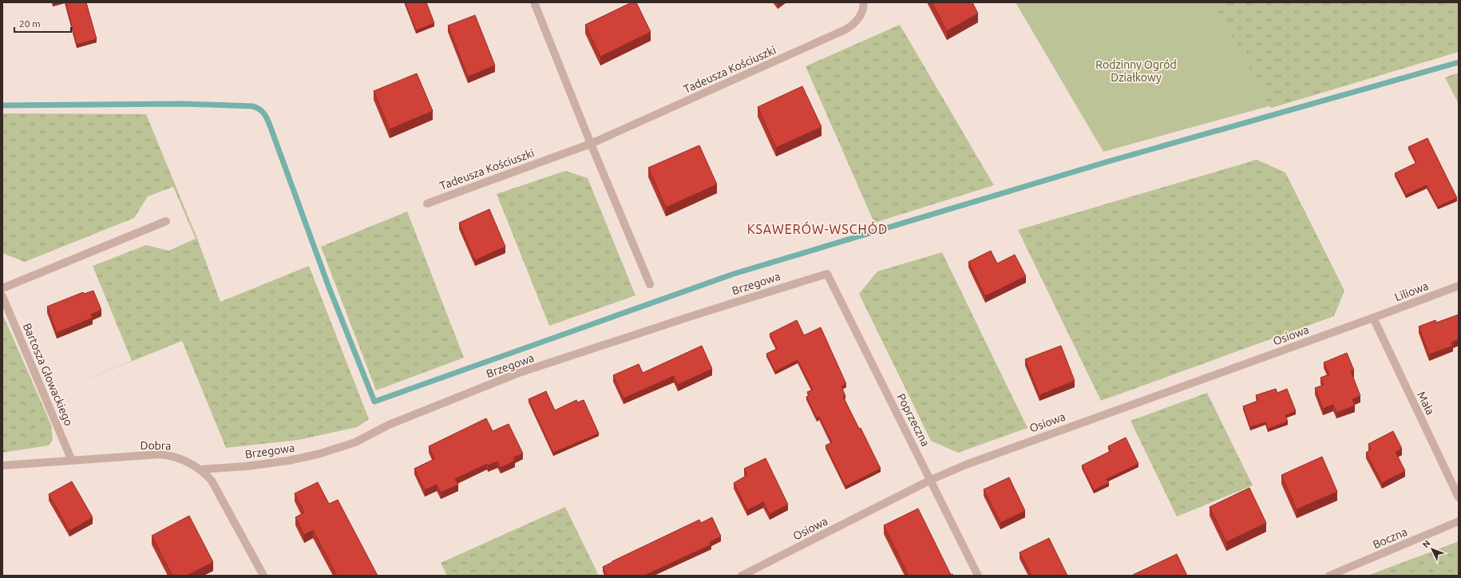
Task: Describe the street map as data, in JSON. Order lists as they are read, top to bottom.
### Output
{
  "streets": {
    "street": [
      "Tadeusza Kościuszki",
      "Brzegowa",
      "Liliowa",
      "Osiowa",
      "Bartosza Głowackiego",
      "Mała",
      "Poprzeczna",
      "Dobra",
      "Boczna"
    ]
  },
  "crossings": [
    ["Brzegowa", "Poprzeczna"],
    ["Brzegowa", "Dobra"],
    ["Liliowa", "Osiowa"],
    ["Liliowa", "Mała"],
    ["Osiowa", "Mała"],
    ["Osiowa", "Poprzeczna"],
    ["Bartosza Głowackiego", "Dobra"]
  ],
  "districts": ["KSAWERÓW-WSCHÓD"],
  "parks": ["Rodzinny Ogród Działkowy"],
  "scale_bar": "20 m",
  "north": "top left"
}
